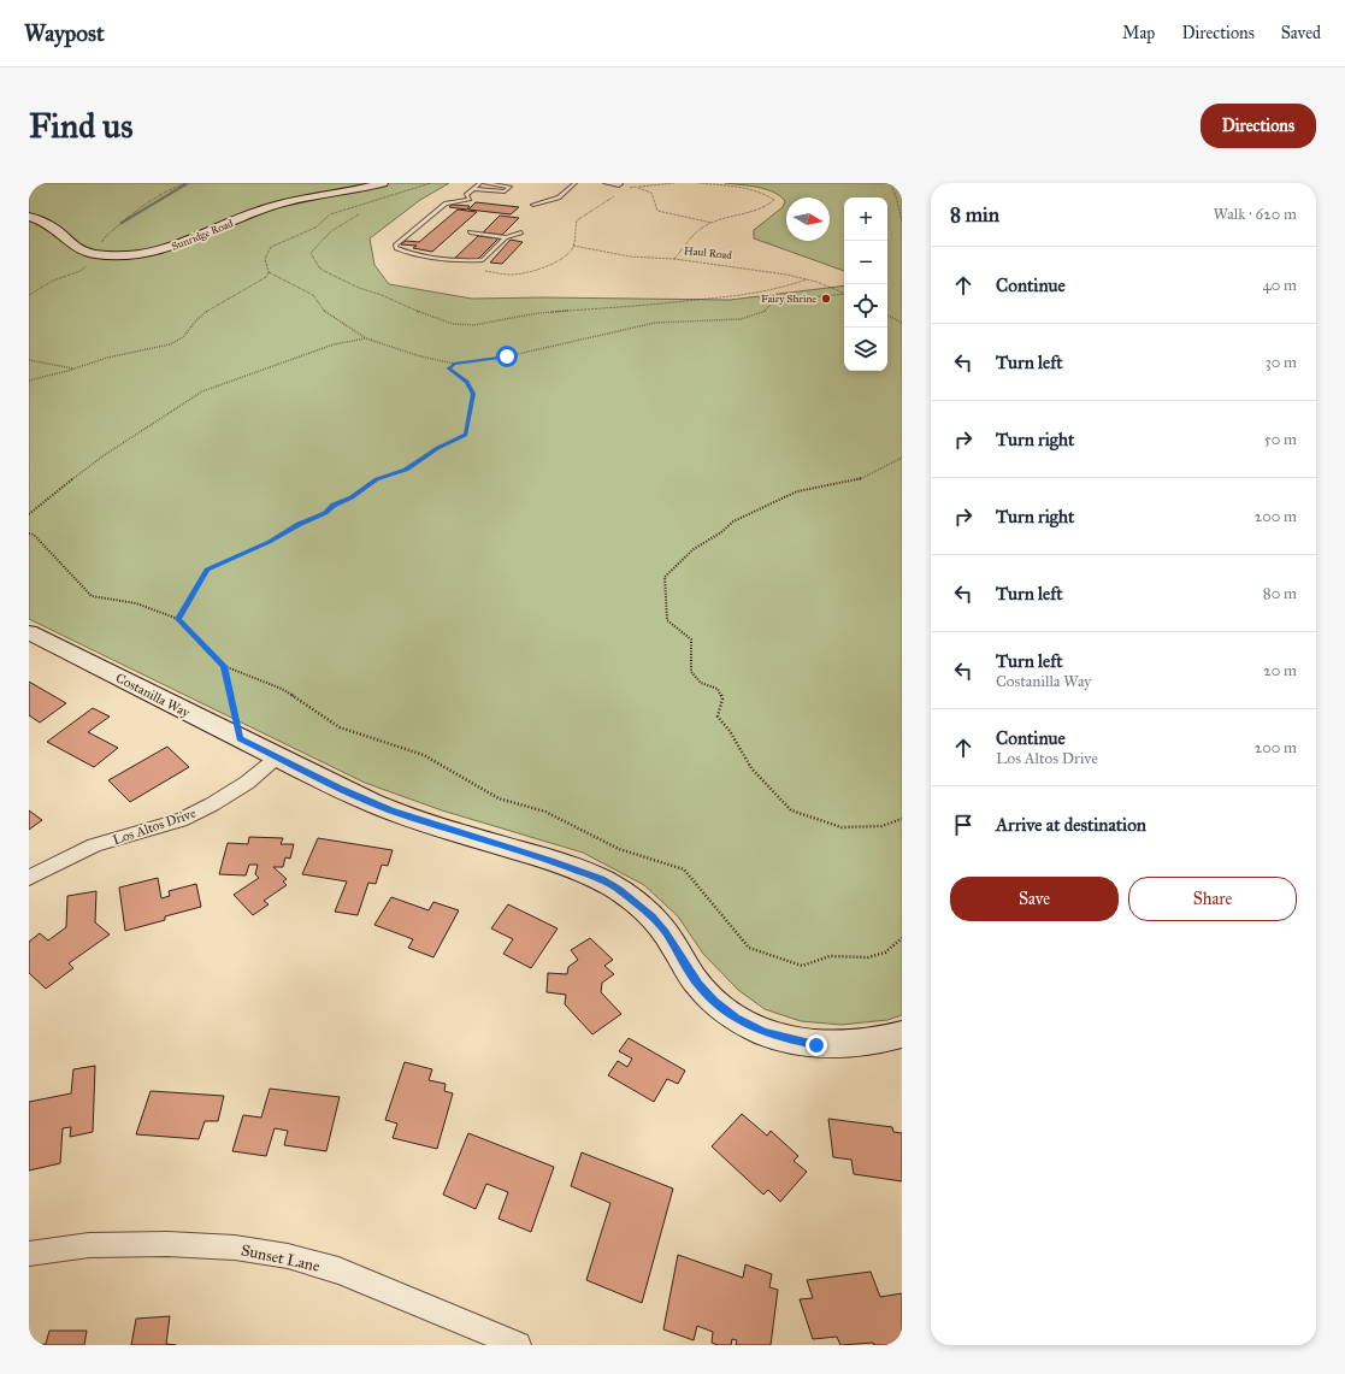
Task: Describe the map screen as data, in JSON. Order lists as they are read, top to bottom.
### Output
{
  "streets": {
    "street": [
      "Sunridge Road",
      "Costanilla Way",
      "Los Altos Drive",
      "Sunset Lane"
    ],
    "path": ["Haul Road"]
  },
  "crossings": [
    ["Costanilla Way", "Los Altos Drive"]
  ],
  "places": ["Fairy Shrine"],
  "north": "right",
  "page": {
    "header": "Waypost",
    "nav": ["Map", "Directions", "Saved"],
    "buttons": [
      "Directions",
      ["Save", "Share"]
    ],
    "title": "Find us",
    "heading": ["8 min", "Walk · 620 m"],
    "map_buttons": ["+", "−"],
    "list": [
      ["Continue", "40 m"],
      ["Turn left", "30 m"],
      ["Turn right", "50 m"],
      ["Turn right", "200 m"],
      ["Turn left", "80 m"],
      ["Turn left", "Costanilla Way", "20 m"],
      ["Continue", "Los Altos Drive", "200 m"],
      "Arrive at destination"
    ]
  }
}
